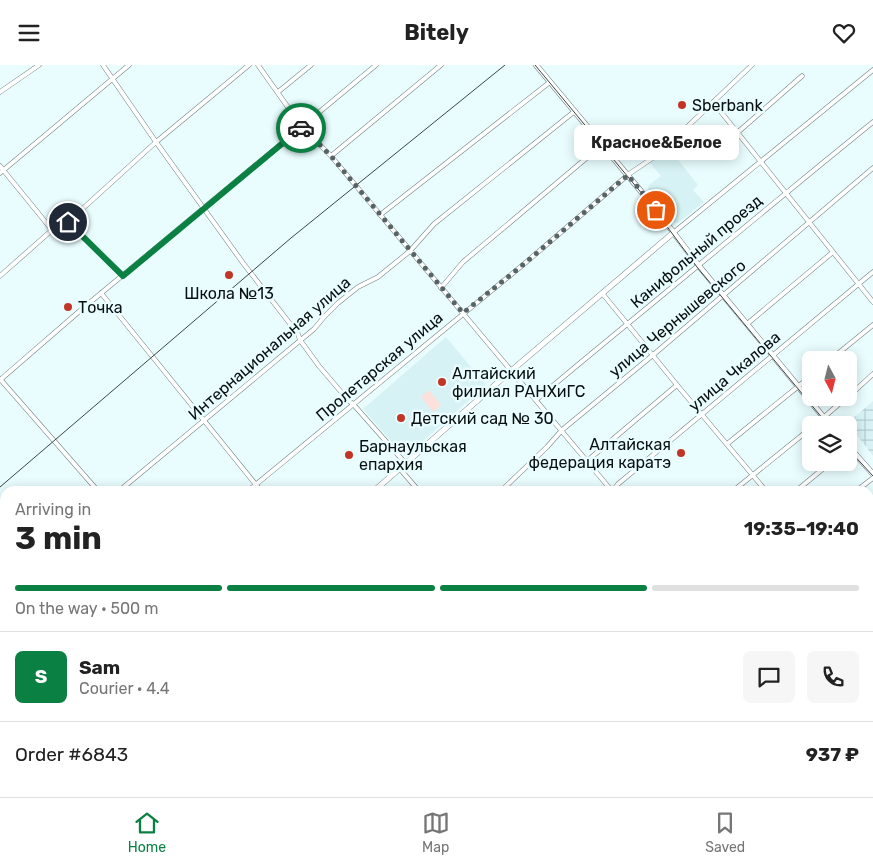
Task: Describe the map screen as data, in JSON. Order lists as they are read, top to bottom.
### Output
{
  "streets": {
    "street": [
      "Канифольный проезд",
      "улица Чернышевского",
      "Интернациональная улица",
      "Пролетарская улица",
      "улица Чкалова"
    ]
  },
  "places": [
    "Sberbank",
    "Красное&Белое",
    "Школа №13",
    "Точка",
    "Алтайский филиал РАНХиГС",
    "Детский сад № 30",
    "Алтайская федерация каратэ",
    "Барнаульская епархия"
  ],
  "north": "bottom",
  "page": {
    "header": "Bitely",
    "bubble": "Красное&Белое",
    "heading": ["3 min", "Arriving in", "19:35–19:40"],
    "panel": [
      "Sam",
      "Courier · 4.4",
      "Order #6843",
      "937 ₽"
    ],
    "bar": "On the way · 500 m",
    "round": "S",
    "tabs": ["Home", "Map", "Saved"]
  }
}
